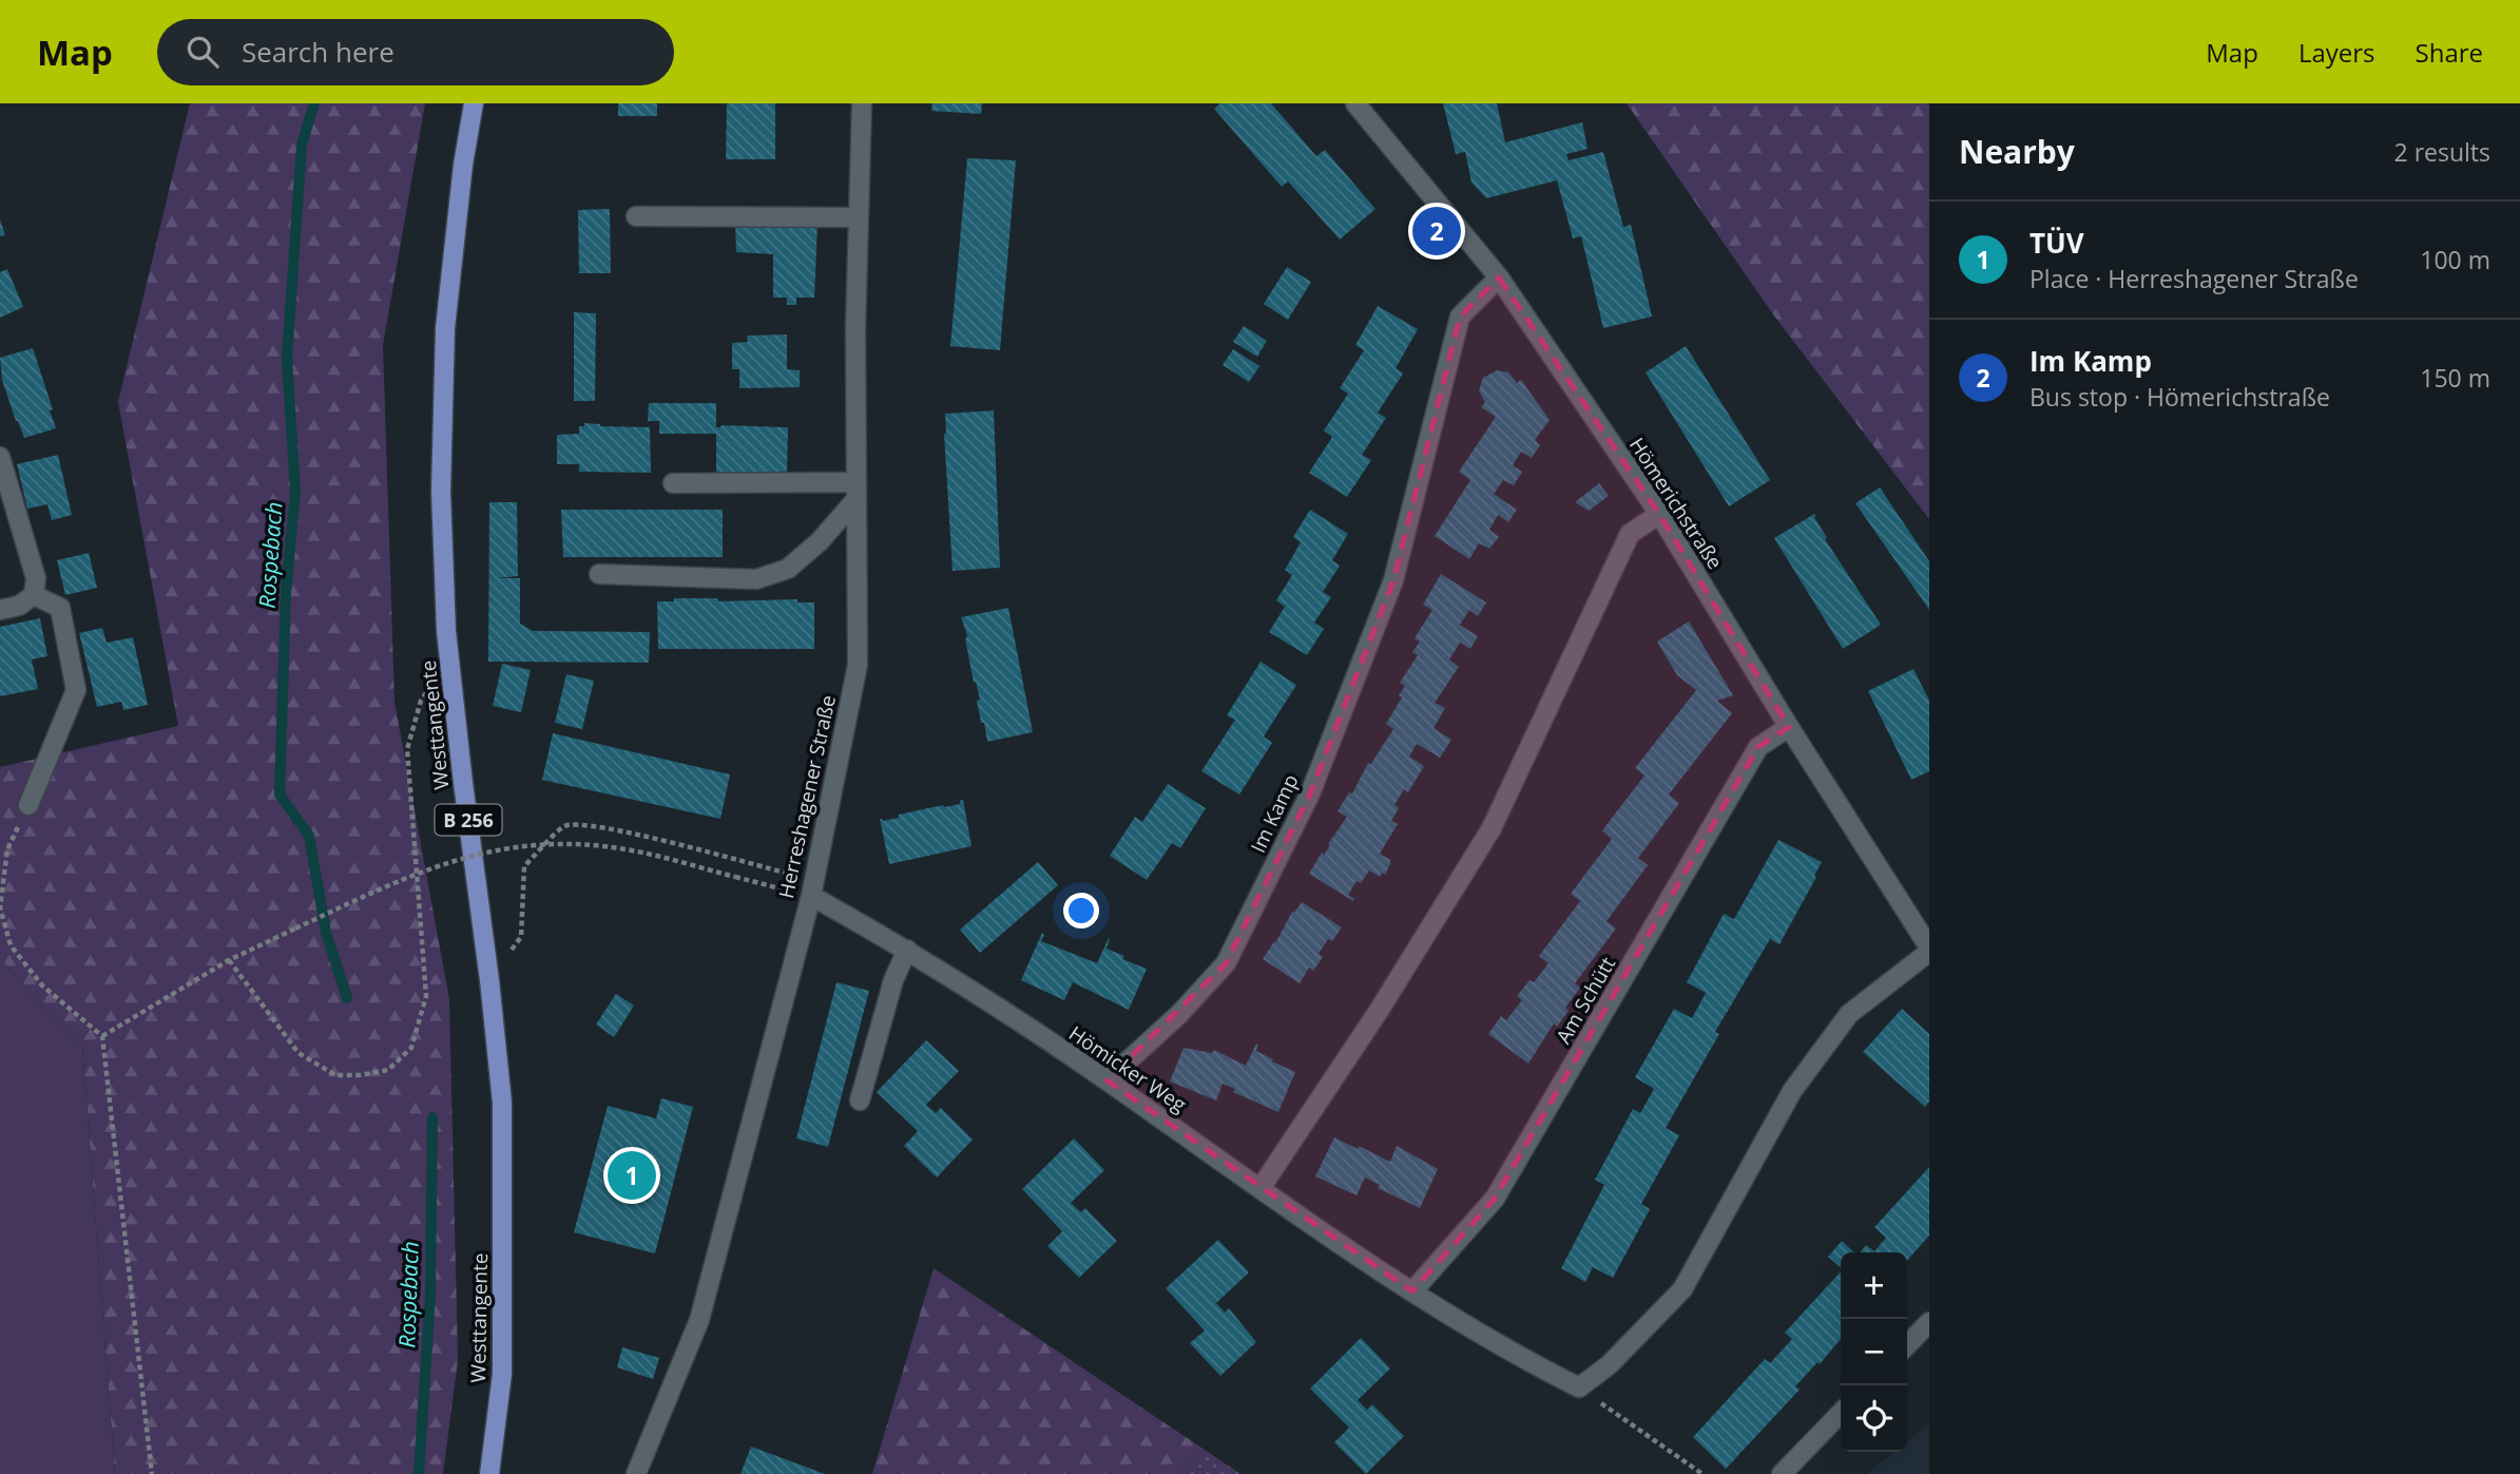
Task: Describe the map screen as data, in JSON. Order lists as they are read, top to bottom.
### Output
{
  "streets": {
    "main road": ["Westtangente", "B 256"],
    "street": [
      "Hömerichstraße",
      "Herreshagener Straße",
      "Im Kamp",
      "Am Schütt",
      "Hömicker Weg"
    ]
  },
  "crossings": [
    ["Hömerichstraße", "Im Kamp"],
    ["Hömerichstraße", "Am Schütt"],
    ["Herreshagener Straße", "Hömicker Weg"],
    ["Im Kamp", "Hömicker Weg"],
    ["Am Schütt", "Hömicker Weg"]
  ],
  "water": ["Rospebach"],
  "page": {
    "header": "Map",
    "search": "Search here",
    "nav": ["Map", "Layers", "Share"],
    "heading": ["Nearby", "2 results"],
    "list": [
      {
        "mark": "1",
        "name": "TÜV",
        "note": "Place · Herreshagener Straße",
        "value": "100 m"
      },
      {
        "mark": "2",
        "name": "Im Kamp",
        "note": "Bus stop · Hömerichstraße",
        "value": "150 m"
      }
    ],
    "pins": ["2", "1"],
    "map_buttons": ["+", "−"]
  }
}
